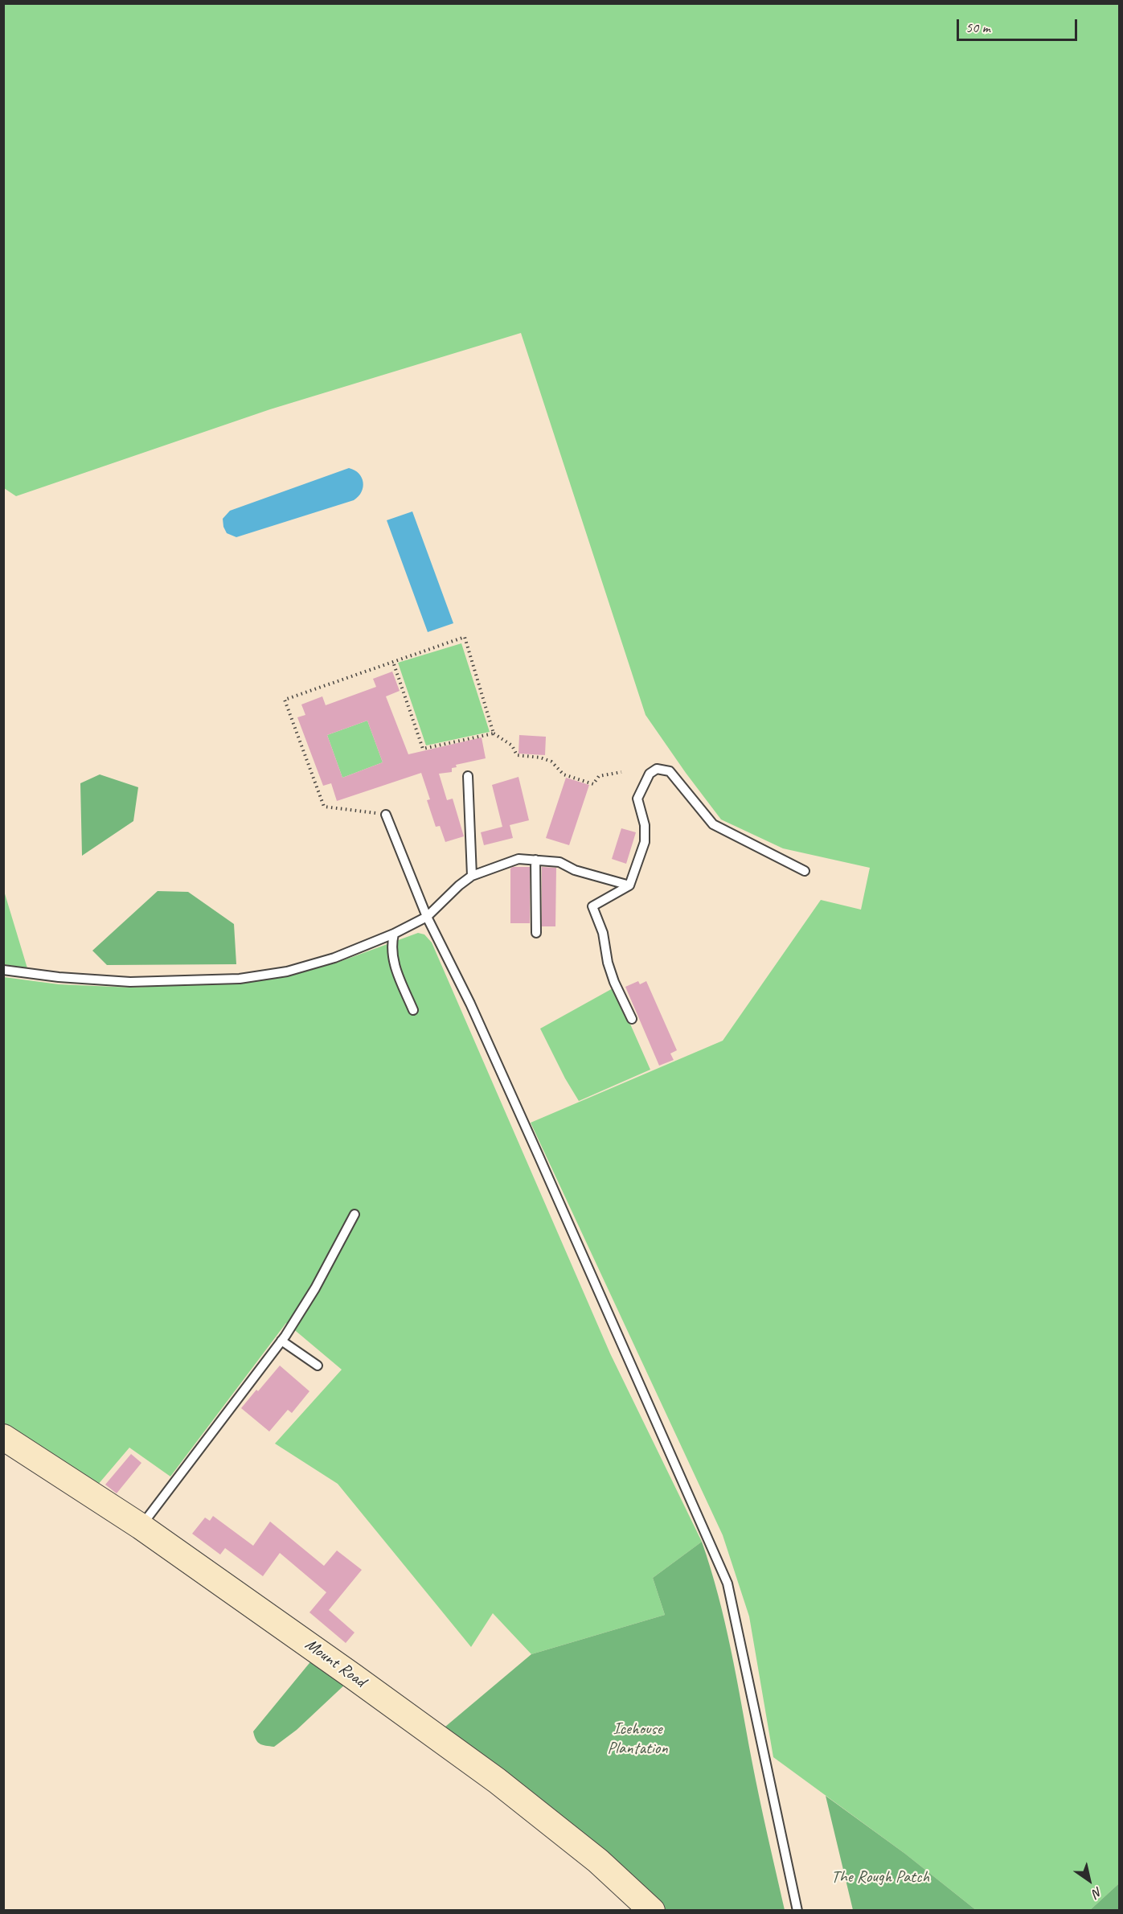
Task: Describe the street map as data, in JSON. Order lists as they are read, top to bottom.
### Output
{
  "streets": {
    "street": ["Mount Road"]
  },
  "parks": ["Icehouse Plantation", "The Rough Patch"],
  "scale_bar": "50 m",
  "north": "bottom right"
}
